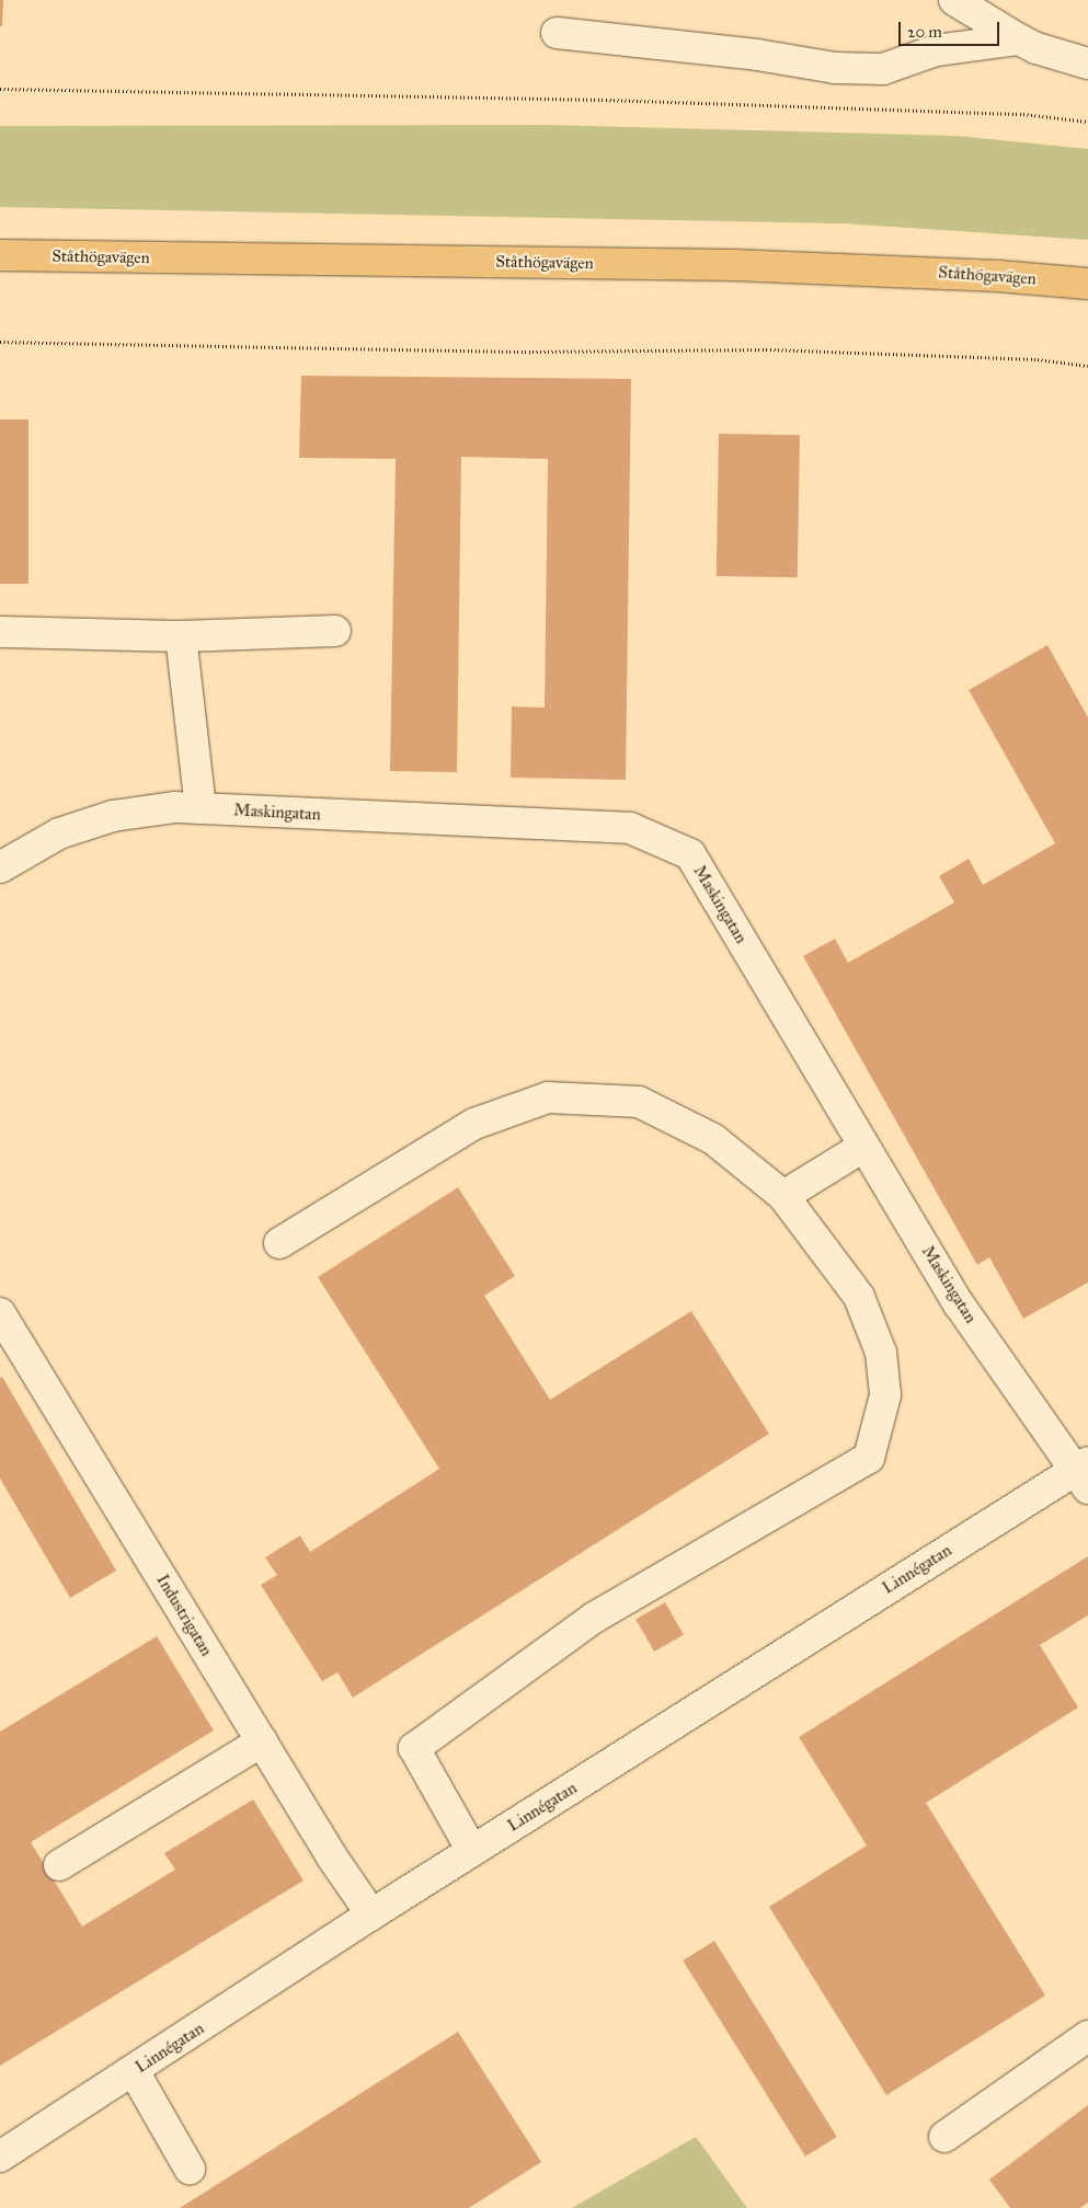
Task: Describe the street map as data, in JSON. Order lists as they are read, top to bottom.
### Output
{
  "streets": {
    "main road": ["Ståthögavägen"],
    "street": ["Maskingatan", "Linnégatan", "Industrigatan"]
  },
  "crossings": [
    ["Maskingatan", "Linnégatan"],
    ["Linnégatan", "Industrigatan"]
  ],
  "scale_bar": "20 m"
}
